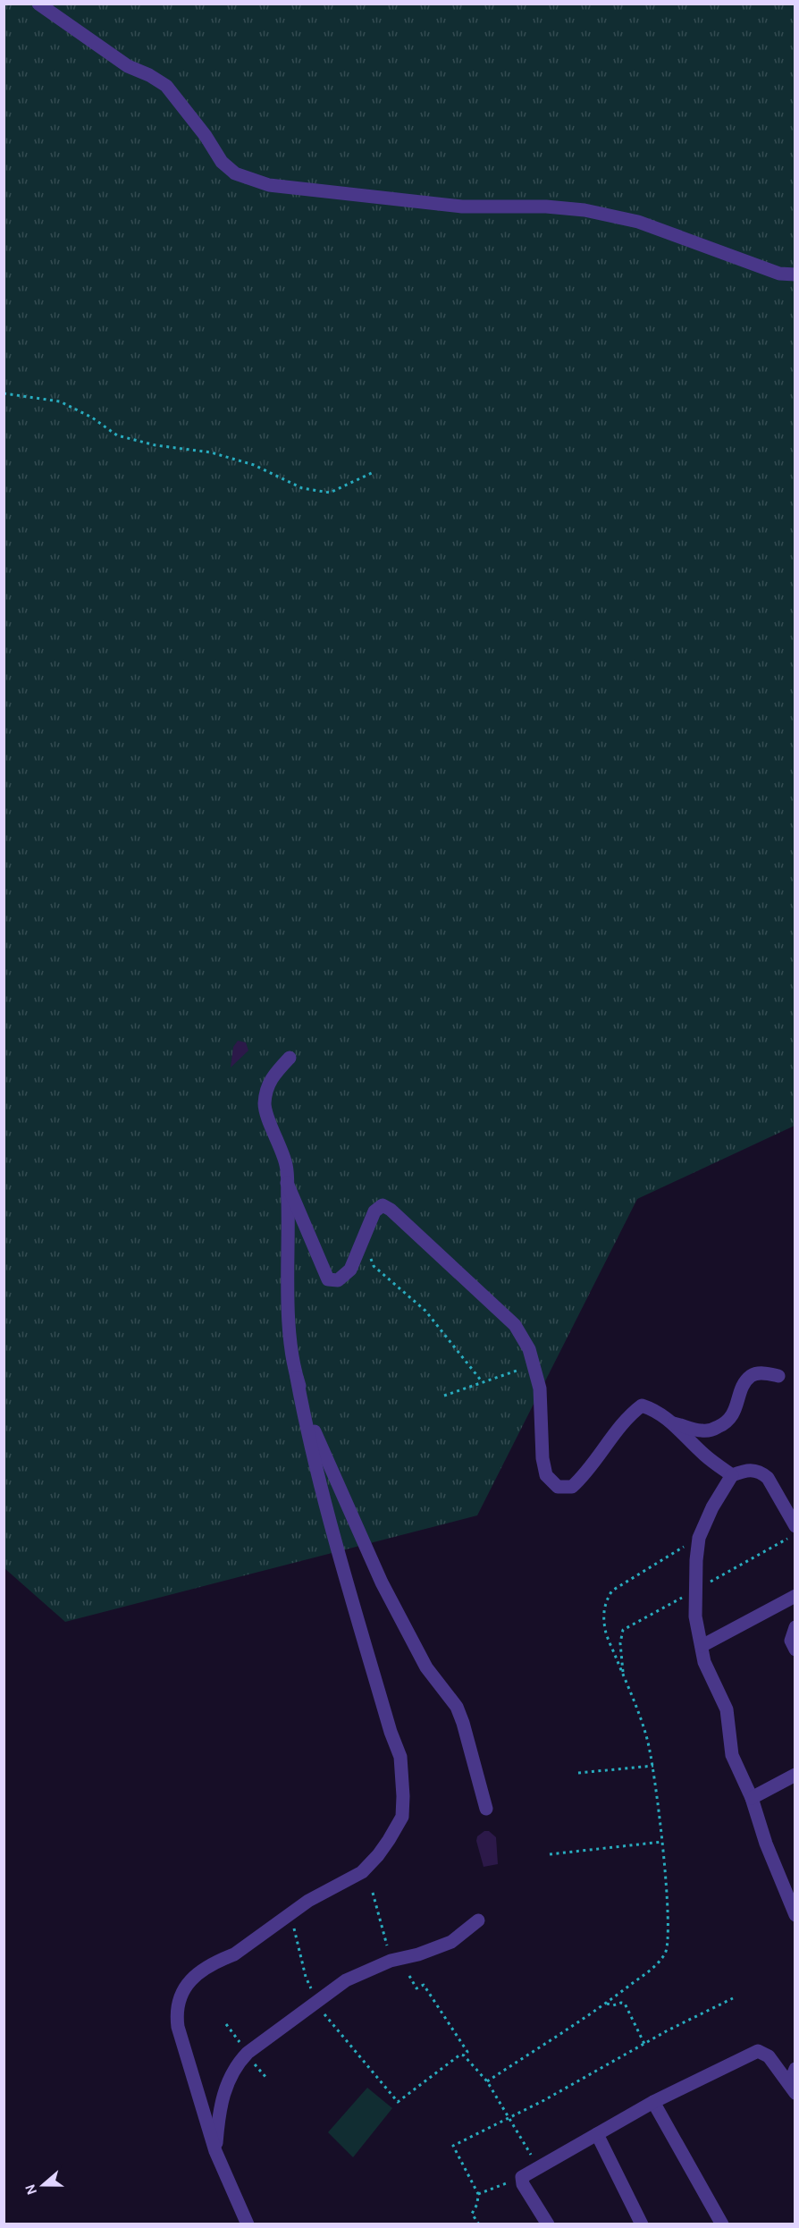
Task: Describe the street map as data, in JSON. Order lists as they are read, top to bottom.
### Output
{
  "north": "left"
}
